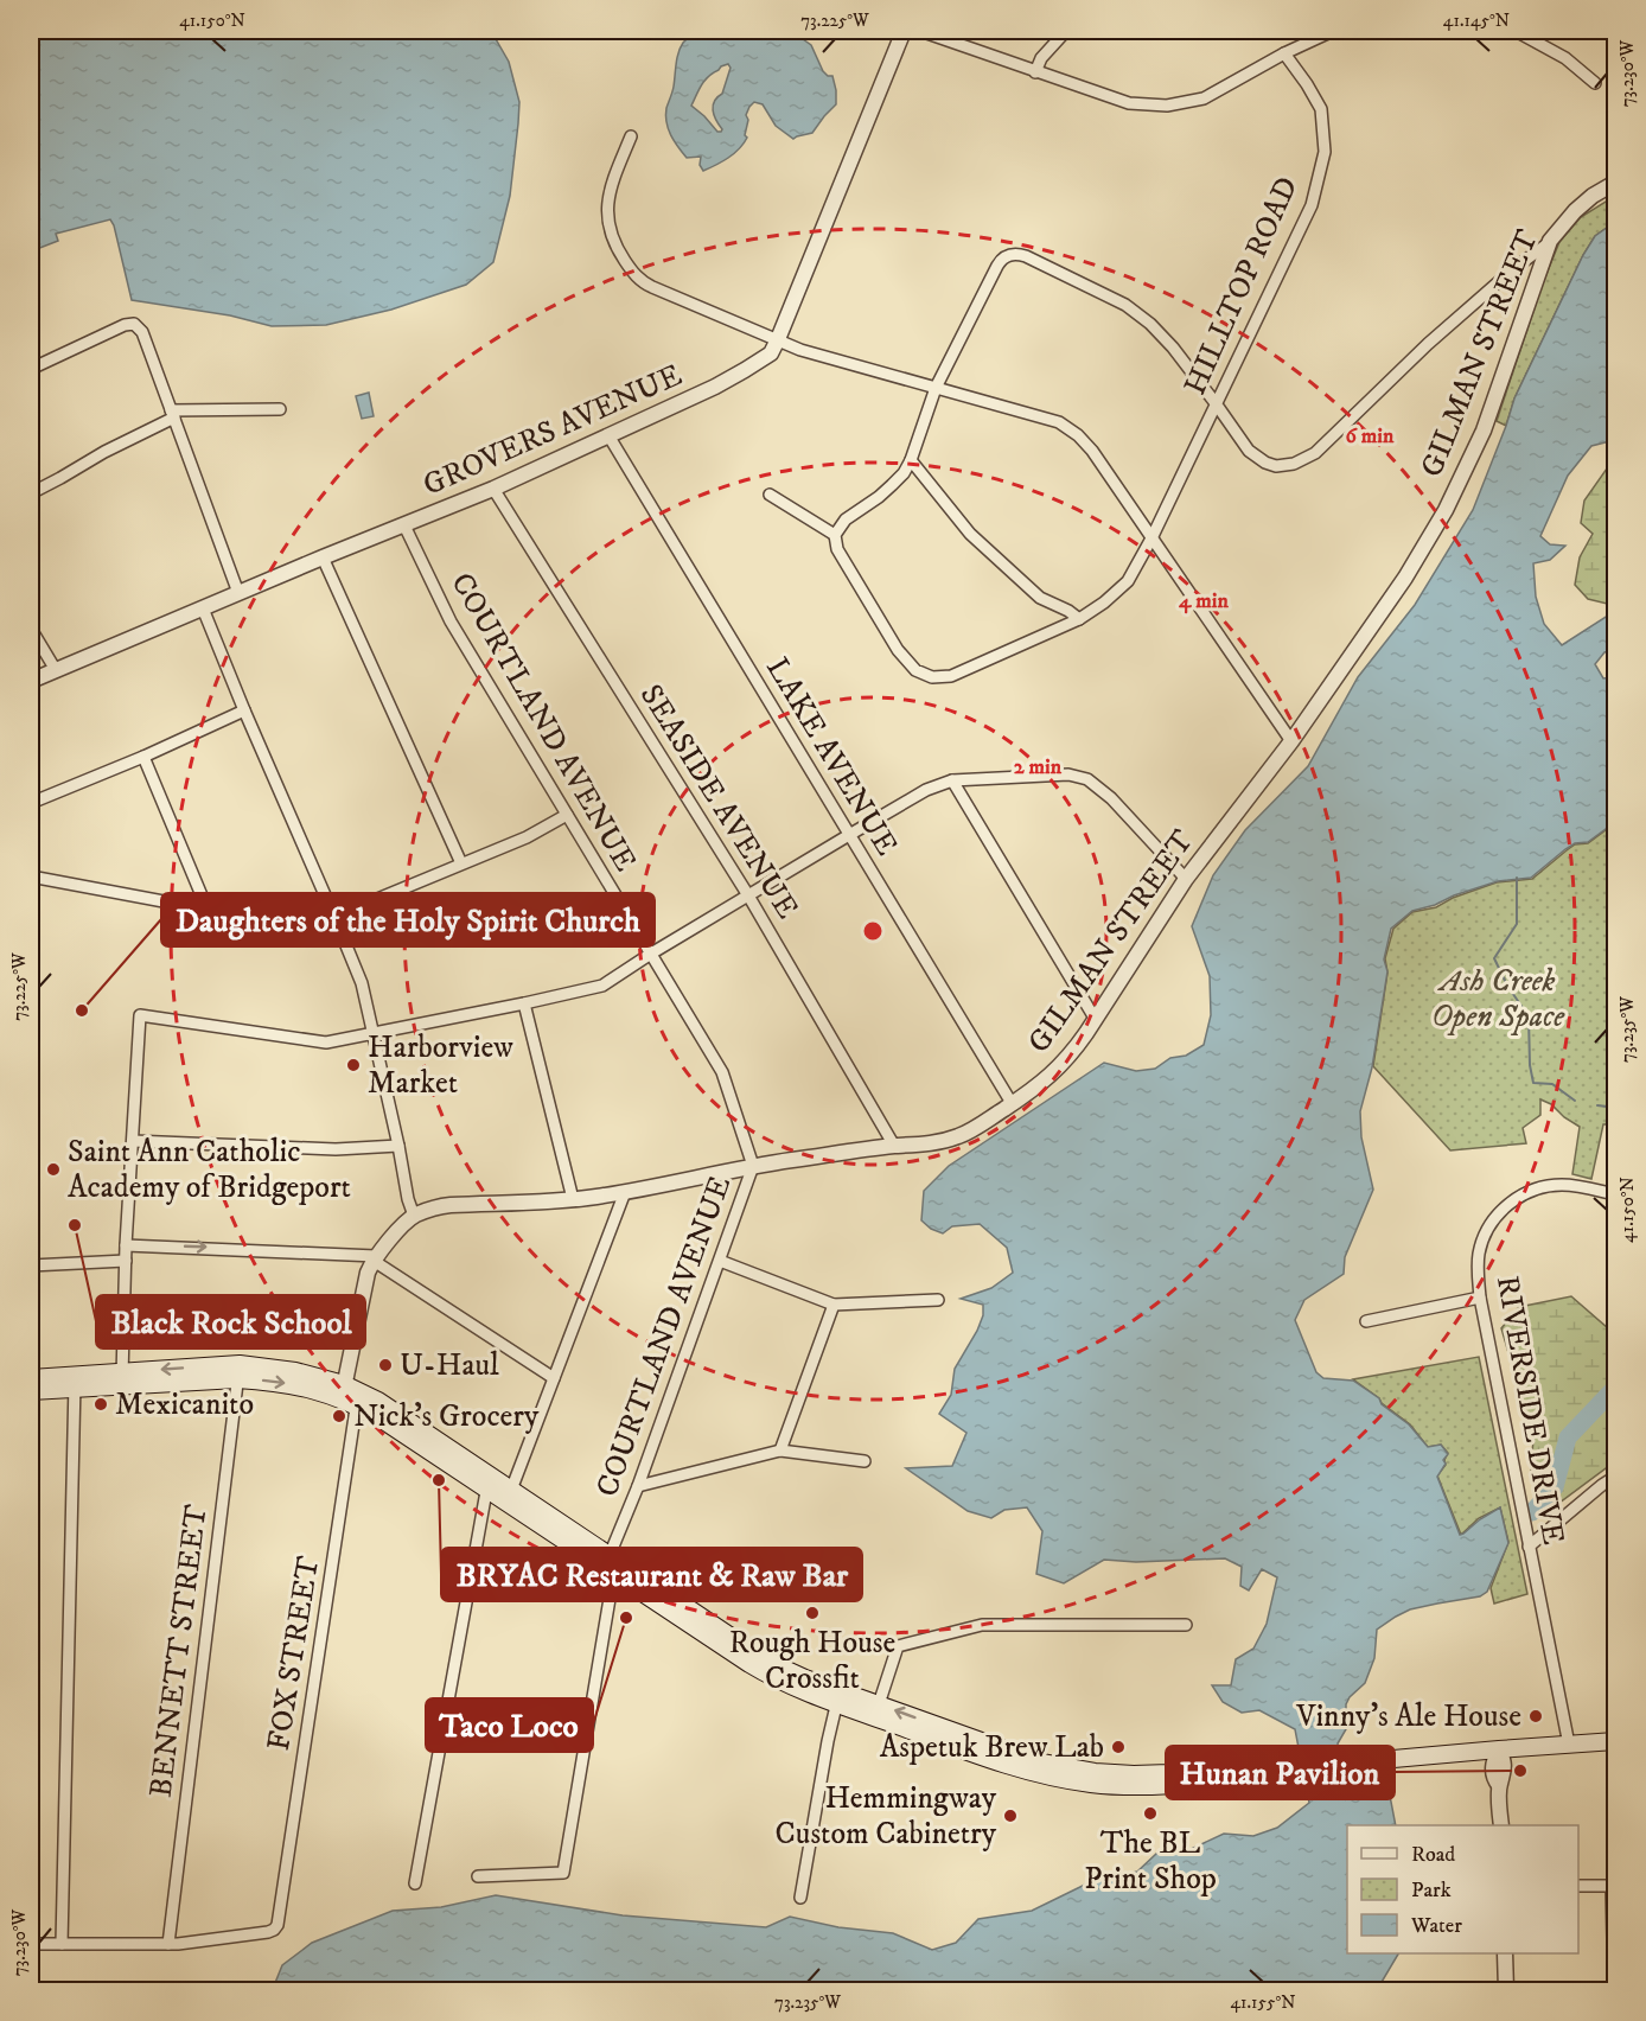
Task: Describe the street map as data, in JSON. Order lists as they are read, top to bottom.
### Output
{
  "streets": {
    "street": [
      "HILLTOP ROAD",
      "GILMAN STREET",
      "GROVERS AVENUE",
      "COURTLAND AVENUE",
      "LAKE AVENUE",
      "SEASIDE AVENUE",
      "RIVERSIDE DRIVE",
      "BENNETT STREET",
      "FOX STREET"
    ]
  },
  "crossings": [
    ["GILMAN STREET", "COURTLAND AVENUE"],
    ["GILMAN STREET", "LAKE AVENUE"],
    ["GILMAN STREET", "SEASIDE AVENUE"],
    ["GROVERS AVENUE", "COURTLAND AVENUE"],
    ["GROVERS AVENUE", "LAKE AVENUE"],
    ["GROVERS AVENUE", "SEASIDE AVENUE"],
    ["BENNETT STREET", "FOX STREET"]
  ],
  "parks": ["Ash Creek Open Space"],
  "places": [
    "Daughters of the Holy Spirit Church",
    "Harborview Market",
    "Saint Ann Catholic Academy of Bridgeport",
    "Black Rock School",
    "U-Haul",
    "Mexicanito",
    "Nick's Grocery",
    "BRYAC Restaurant & Raw Bar",
    "Rough House Crossfit",
    "Taco Loco",
    "Vinny's Ale House",
    "Aspetuk Brew Lab",
    "Hunan Pavilion",
    "The BL Print Shop",
    "Hemmingway Custom Cabinetry"
  ],
  "legend": ["Road", "Park", "Water"],
  "coordinates": [
    "41.150°N",
    "73.225°W",
    "41.145°N",
    "73.230°W",
    "73.235°W",
    "41.155°N"
  ],
  "rings": ["6 min", "4 min", "2 min"]
}
